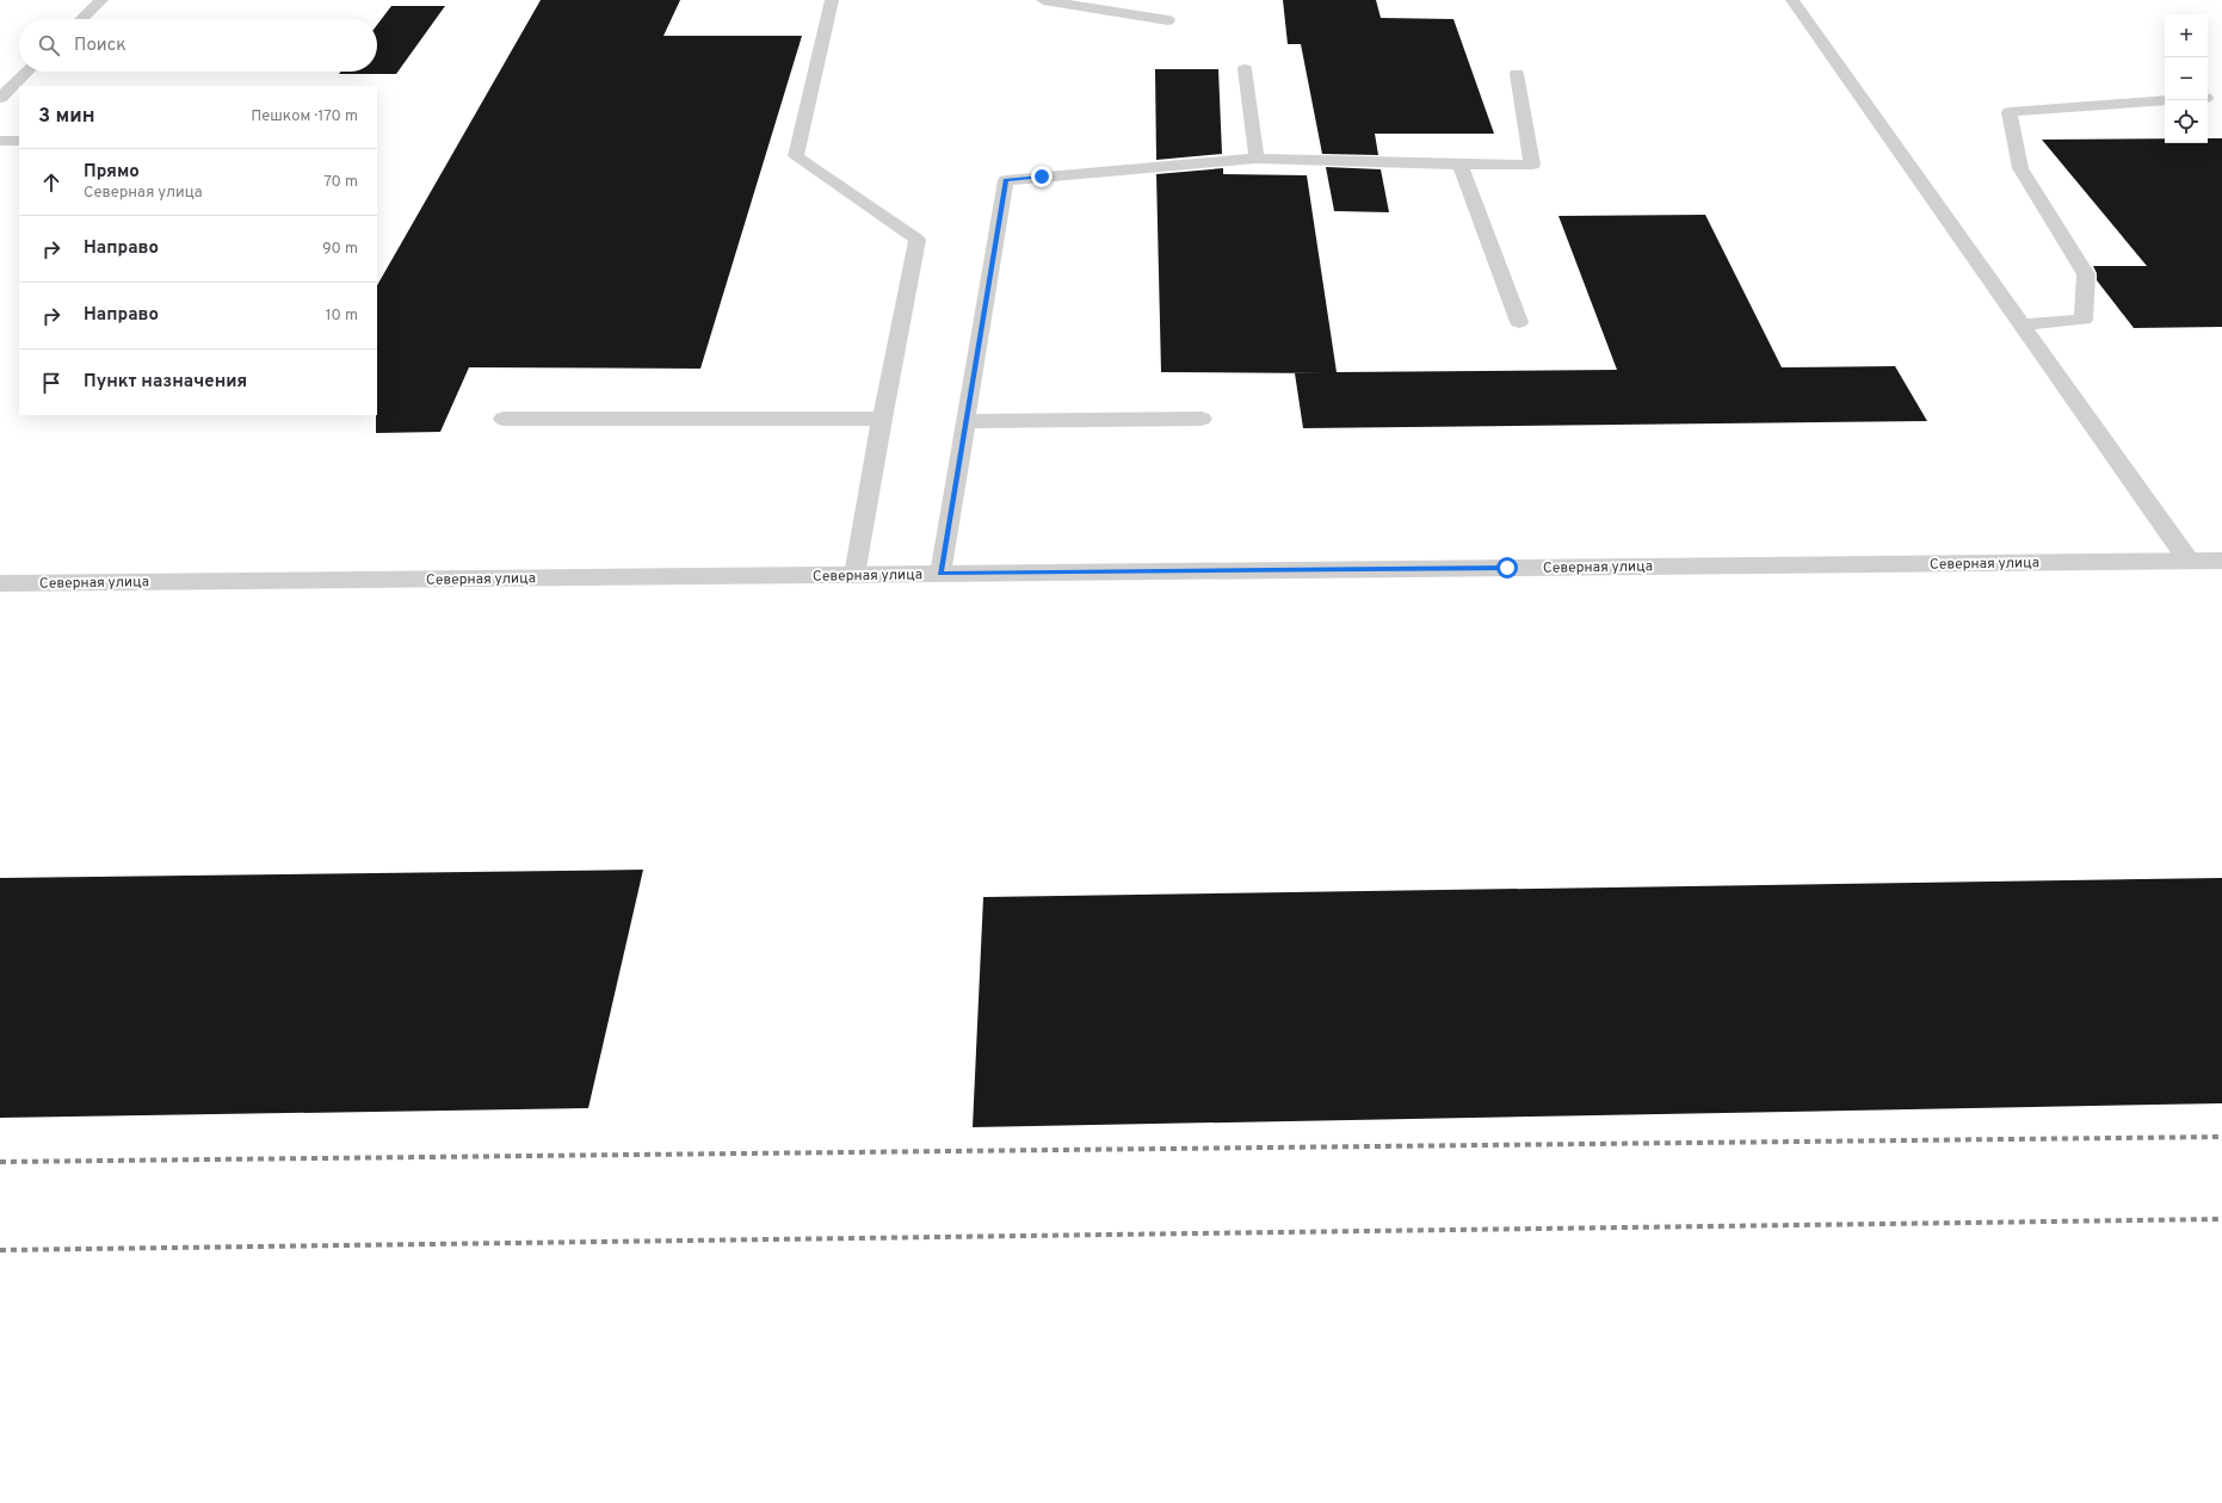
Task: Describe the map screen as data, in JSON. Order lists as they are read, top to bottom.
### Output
{
  "streets": {
    "street": ["Северная улица"]
  },
  "page": {
    "map_buttons": ["+", "−"],
    "search": "Поиск",
    "heading": ["3 мин", "Пешком · 170 m"],
    "list": [
      ["Прямо", "Северная улица", "70 m"],
      ["Направо", "90 m"],
      ["Направо", "10 m"],
      "Пункт назначения"
    ]
  }
}
